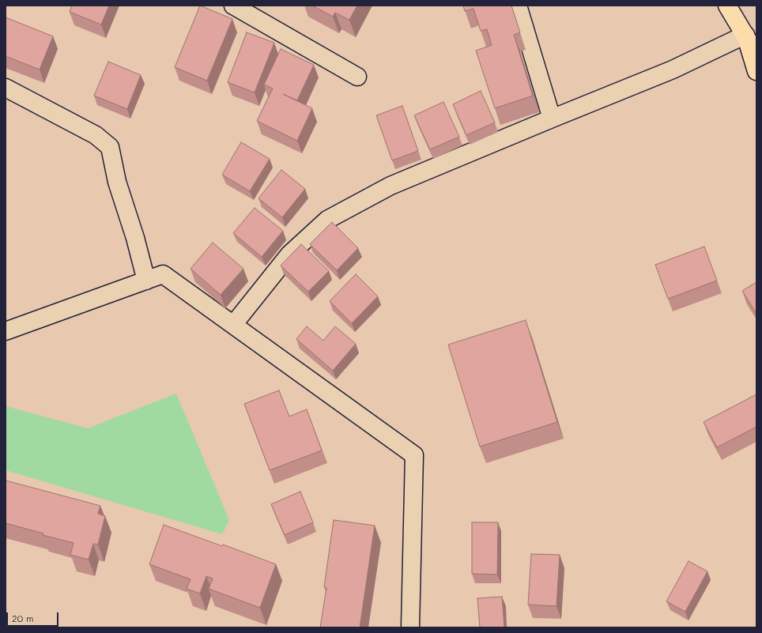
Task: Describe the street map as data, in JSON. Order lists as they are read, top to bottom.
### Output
{
  "scale_bar": "20 m"
}
